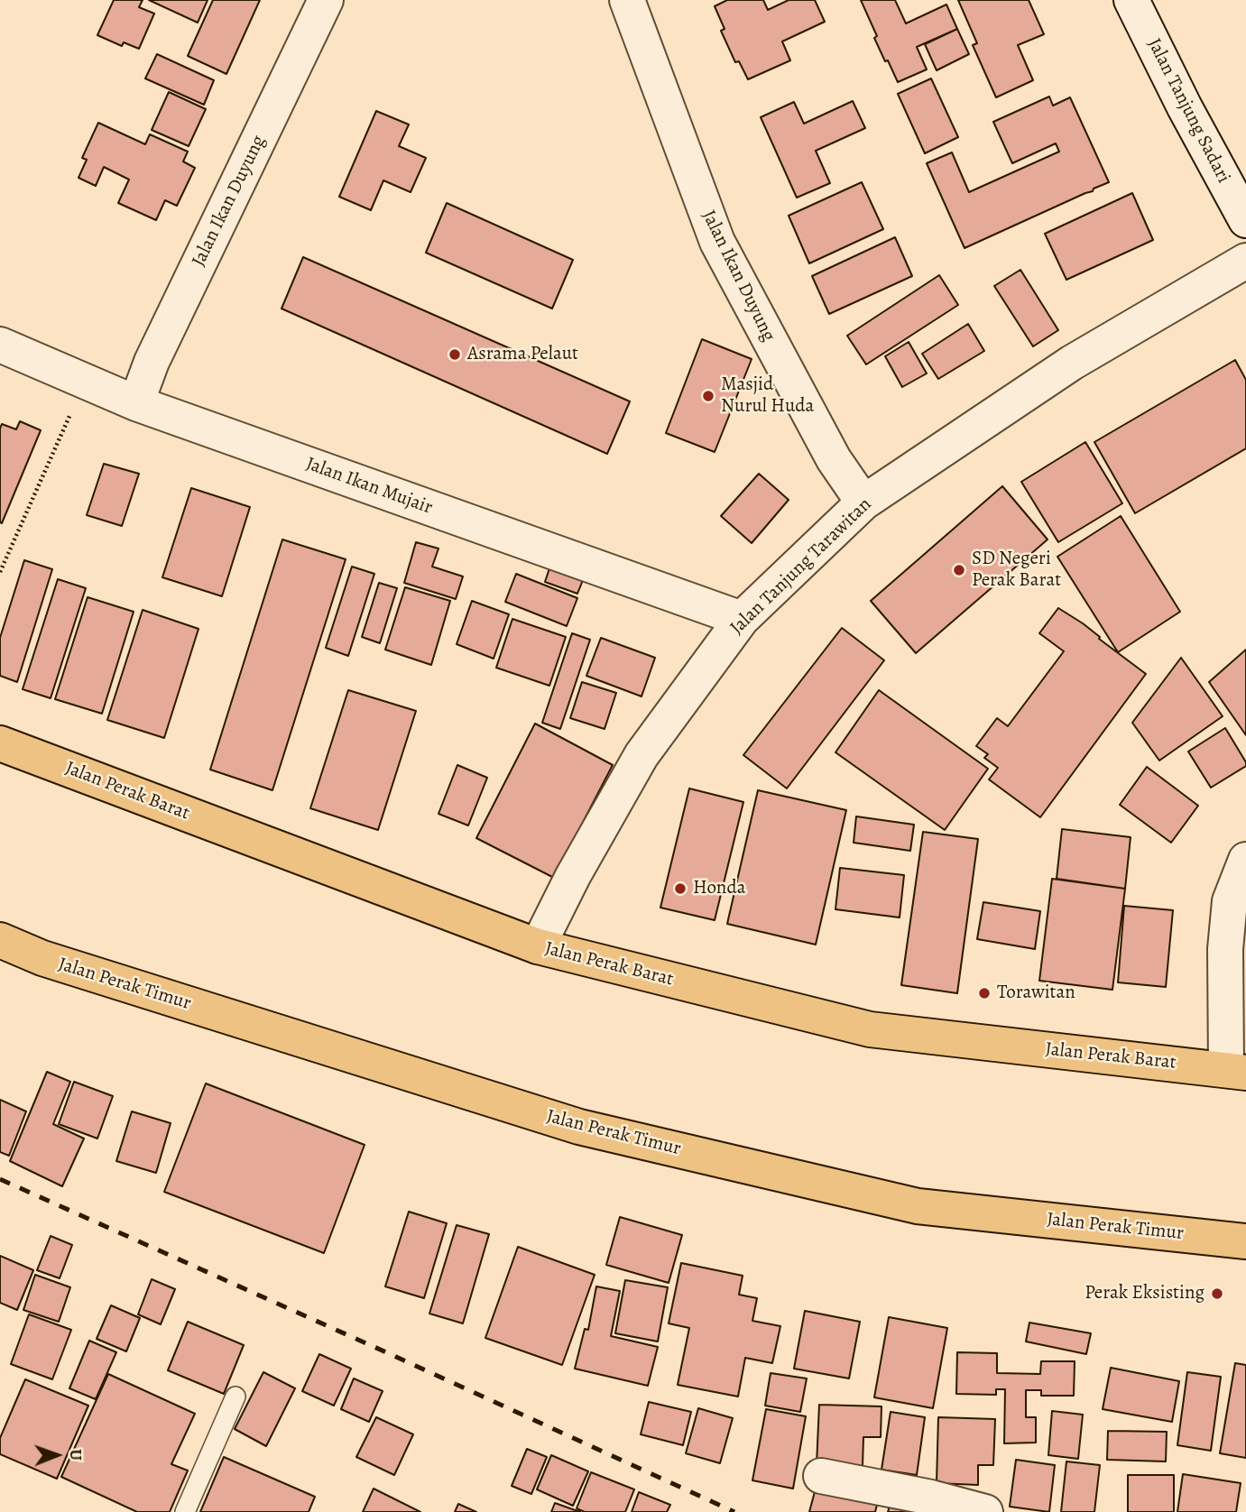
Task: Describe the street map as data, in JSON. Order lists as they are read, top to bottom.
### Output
{
  "streets": {
    "highway": ["Jalan Perak Barat", "Jalan Perak Timur"],
    "street": [
      "Jalan Tanjung Sadari",
      "Jalan Ikan Duyung",
      "Jalan Ikan Mujair",
      "Jalan Tanjung Tarawitan"
    ]
  },
  "crossings": [
    ["Jalan Ikan Duyung", "Jalan Ikan Mujair"],
    ["Jalan Ikan Duyung", "Jalan Tanjung Tarawitan"],
    ["Jalan Ikan Mujair", "Jalan Tanjung Tarawitan"],
    ["Jalan Tanjung Tarawitan", "Jalan Perak Barat"]
  ],
  "places": [
    "Asrama Pelaut",
    "Masjid Nurul Huda",
    "SD Negeri Perak Barat",
    "Honda",
    "Torawitan",
    "Perak Eksisting"
  ],
  "north": "right"
}
